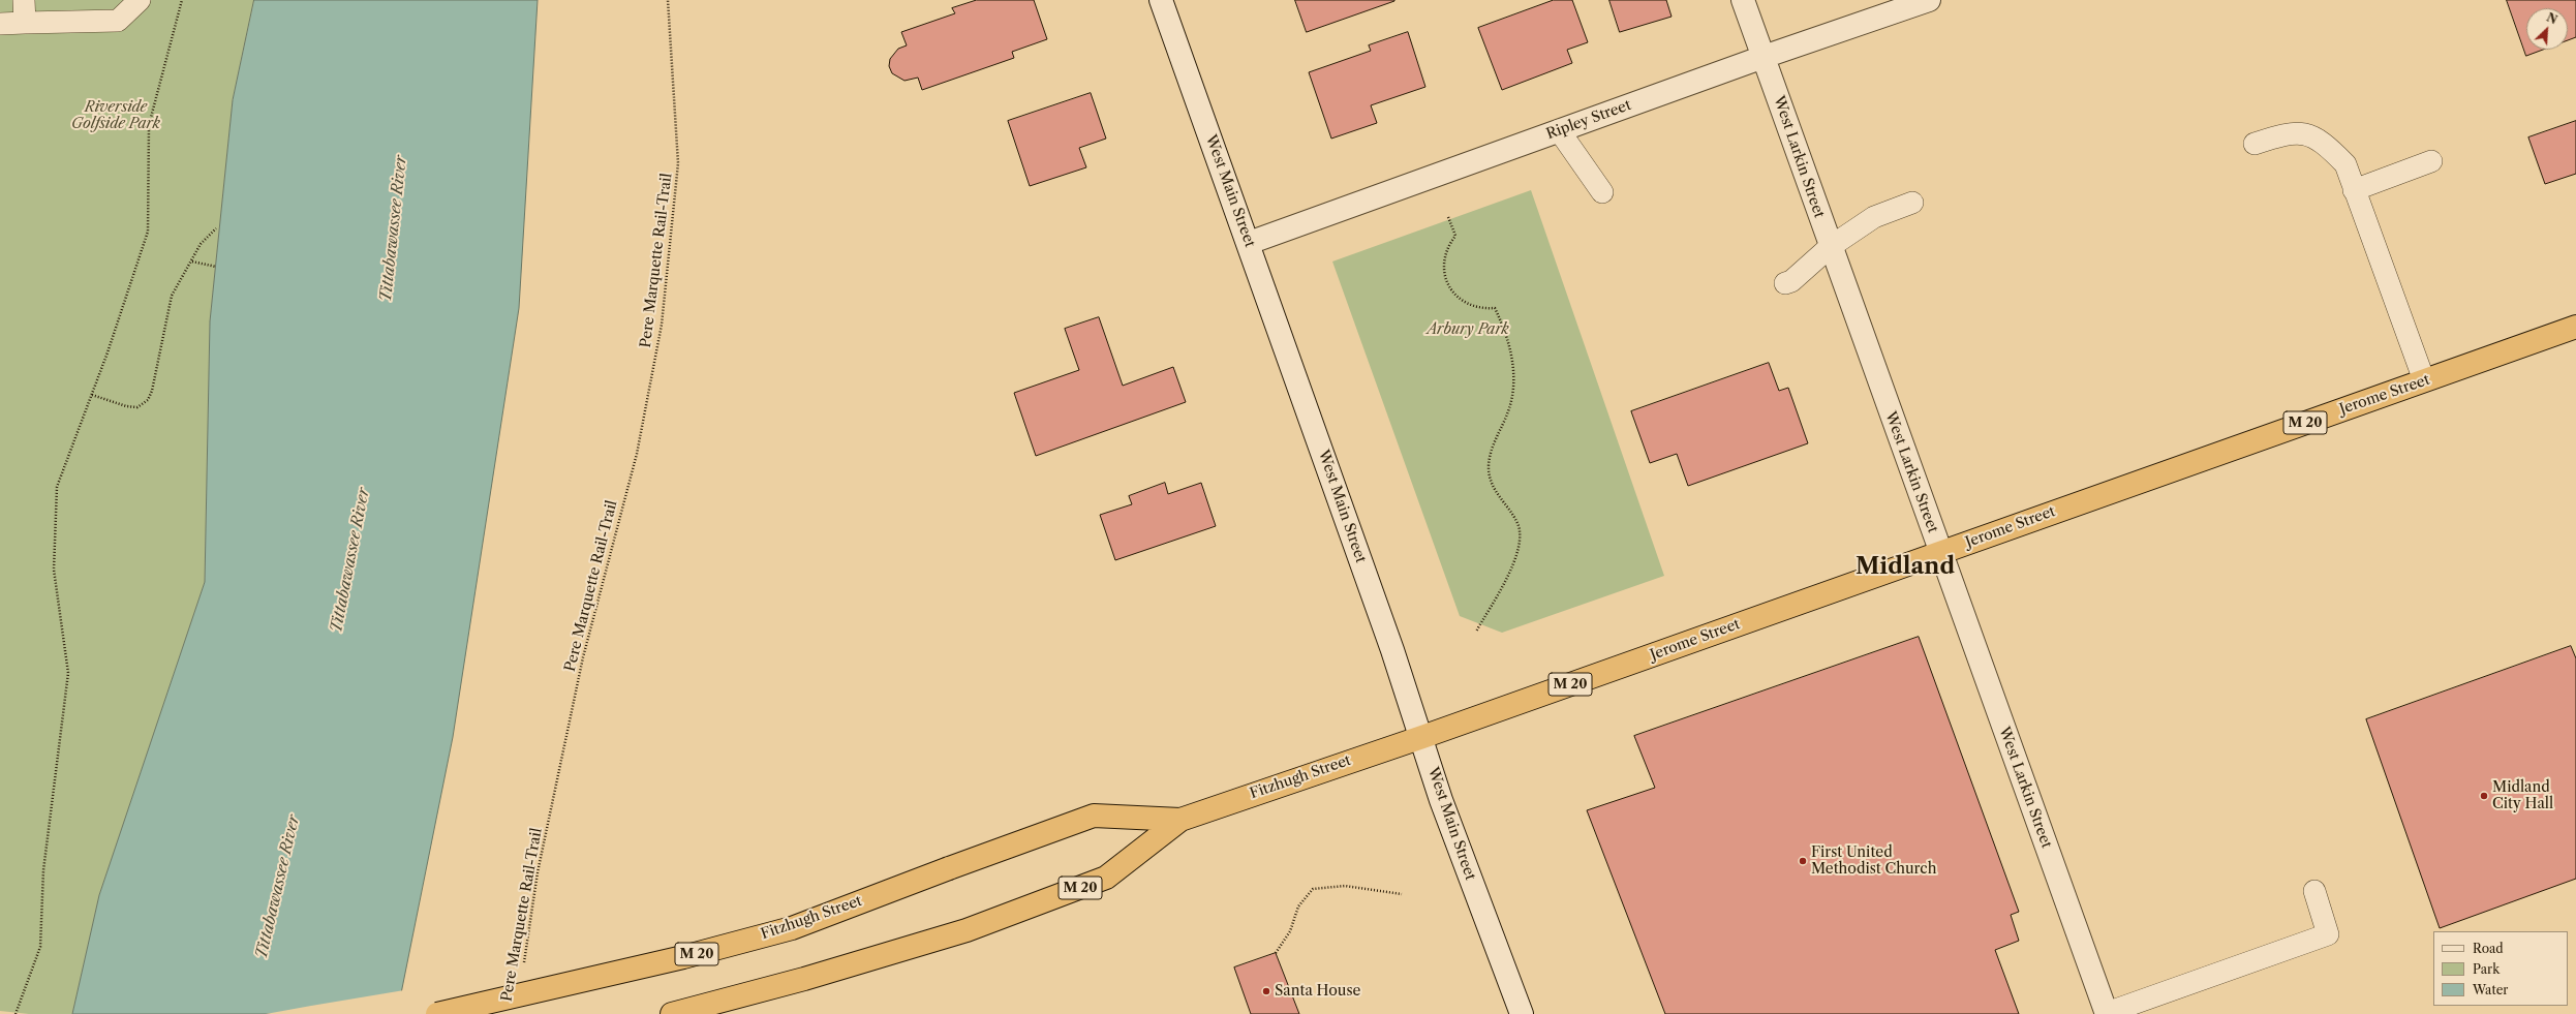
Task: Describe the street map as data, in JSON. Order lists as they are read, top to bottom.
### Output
{
  "streets": {
    "highway": ["Jerome Street", "M 20", "Fitzhugh Street"],
    "street": ["Ripley Street", "West Larkin Street", "West Main Street"],
    "path": ["Pere Marquette Rail-Trail"]
  },
  "crossings": [
    ["Ripley Street", "West Larkin Street"],
    ["Ripley Street", "West Main Street"],
    ["West Larkin Street", "Jerome Street"],
    ["West Main Street", "Jerome Street"],
    ["West Main Street", "Fitzhugh Street"],
    ["Jerome Street", "Fitzhugh Street"]
  ],
  "districts": ["Midland"],
  "water": ["Tittabawassee River"],
  "parks": ["Riverside Golfside Park", "Arbury Park"],
  "places": ["Midland City Hall", "First United Methodist Church", "Santa House"],
  "legend": ["Road", "Park", "Water"],
  "north": "top right"
}
